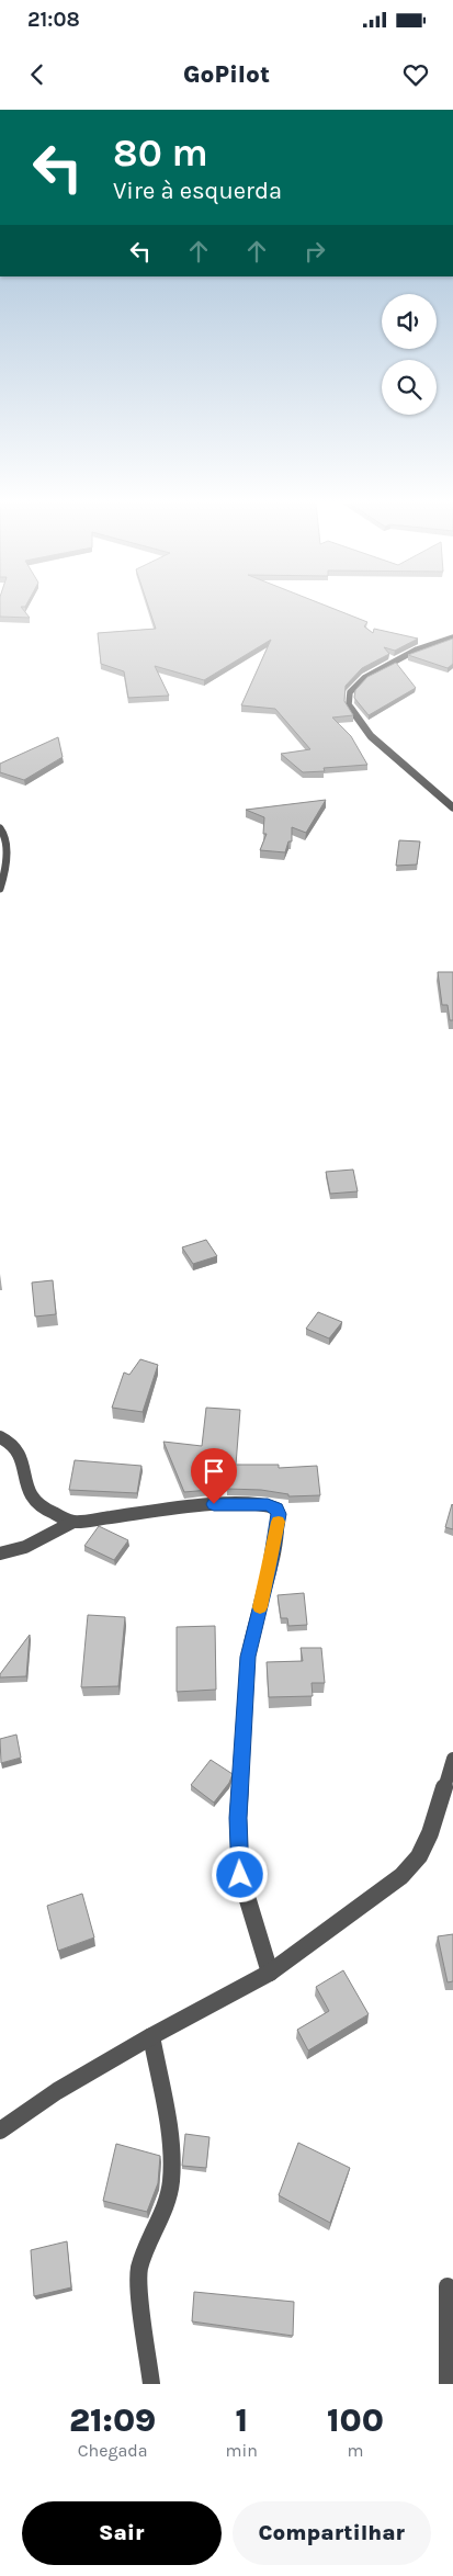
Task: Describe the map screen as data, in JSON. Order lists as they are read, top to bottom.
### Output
{
  "page": {
    "status": "21:08",
    "header": "GoPilot",
    "turn": ["80 m", "Vire à esquerda"],
    "eta": [
      "21:09",
      "Chegada",
      "1",
      "min",
      "100",
      "m"
    ],
    "buttons": ["Sair", "Compartilhar"]
  }
}
